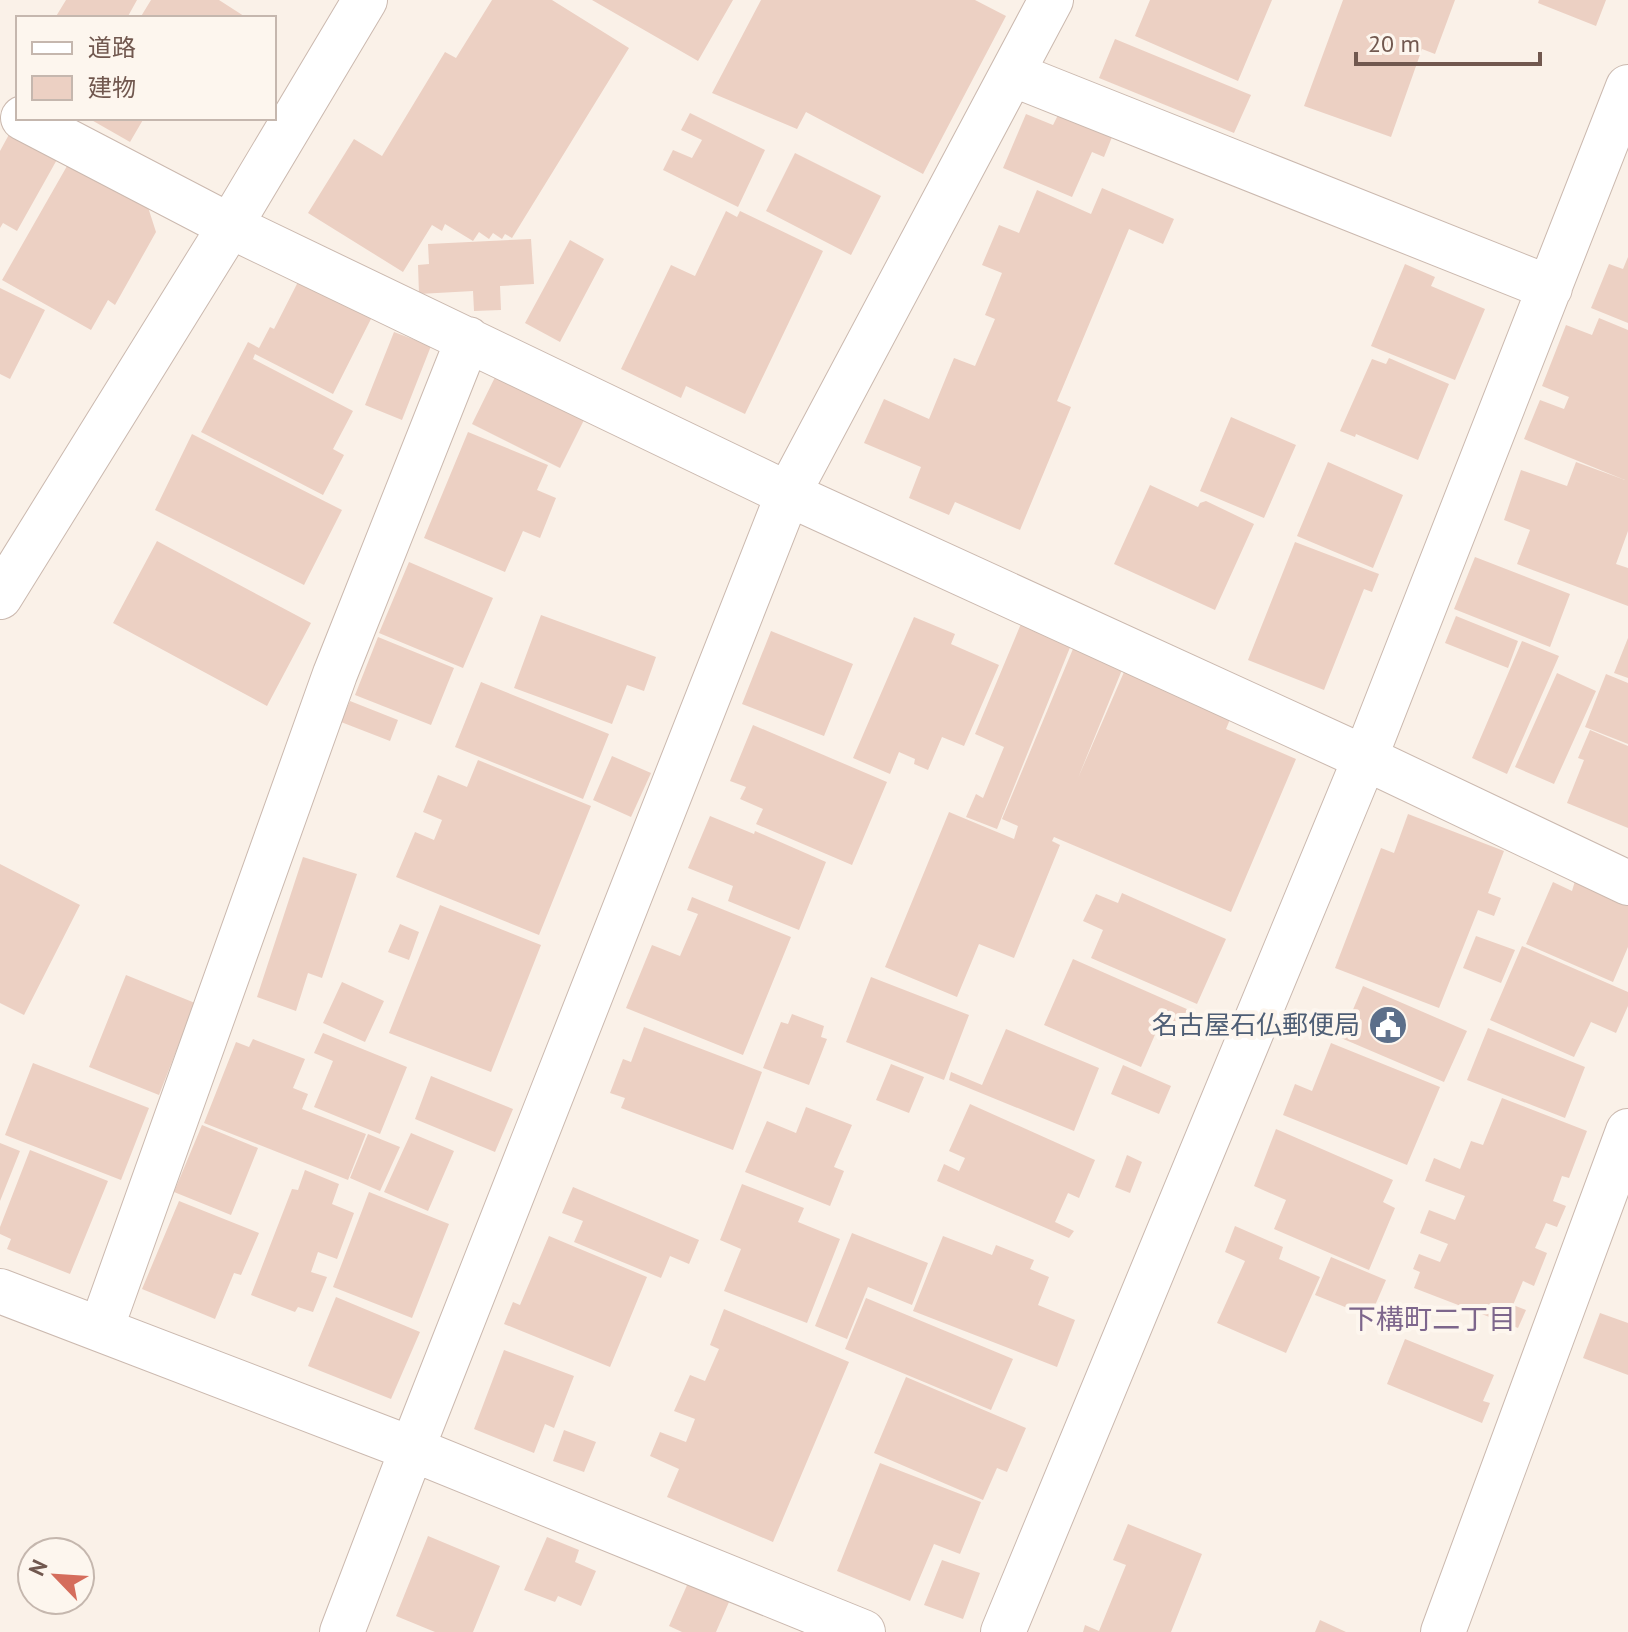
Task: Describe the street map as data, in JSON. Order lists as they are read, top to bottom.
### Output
{
  "districts": ["下構町二丁目"],
  "places": {
    "public building": ["名古屋石仏郵便局"]
  },
  "legend": ["道路", "建物"],
  "scale_bar": "20 m",
  "north": "top left"
}
